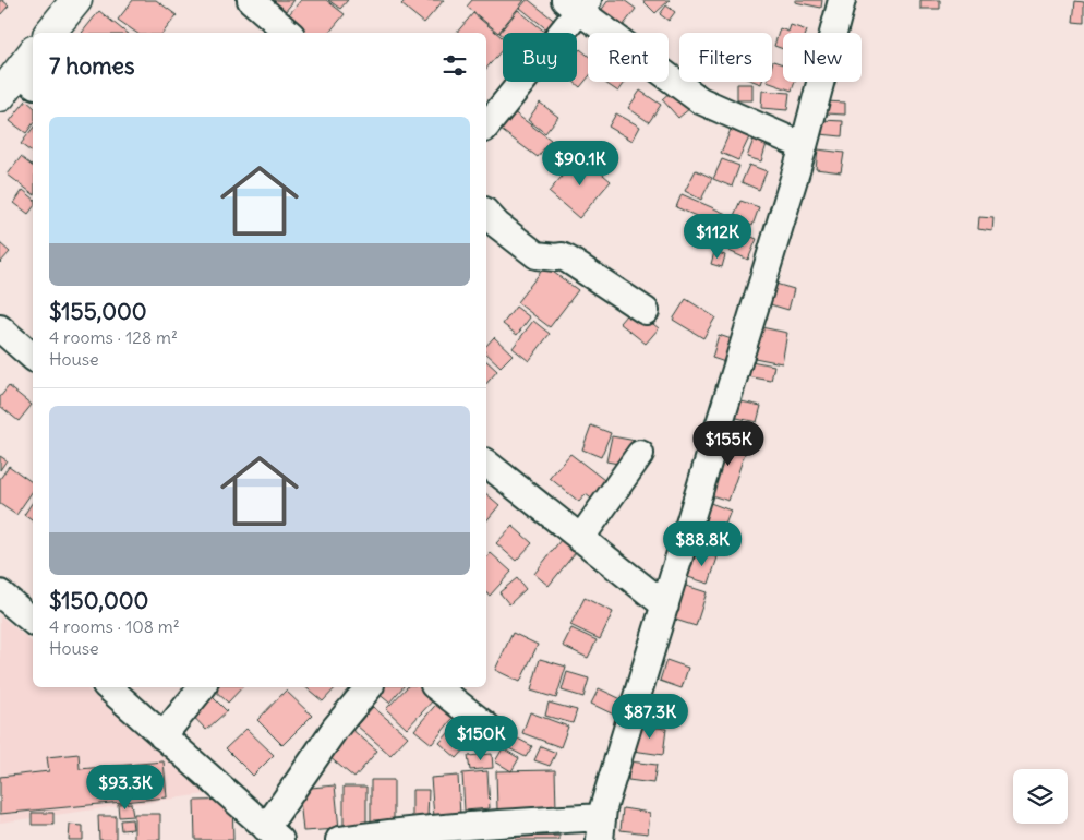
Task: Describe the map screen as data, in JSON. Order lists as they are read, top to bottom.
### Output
{
  "page": {
    "chip": [
      "Buy",
      "Rent",
      "Filters",
      "New"
    ],
    "heading": "7 homes",
    "list": [
      {
        "name": "$155,000",
        "note": "4 rooms · 128 m² · House"
      },
      {
        "name": "$150,000",
        "note": "4 rooms · 108 m² · House"
      }
    ],
    "price": [
      "$90.1K",
      "$112K",
      "$155K",
      "$88.8K",
      "$87.3K",
      "$150K",
      "$93.3K"
    ]
  }
}
